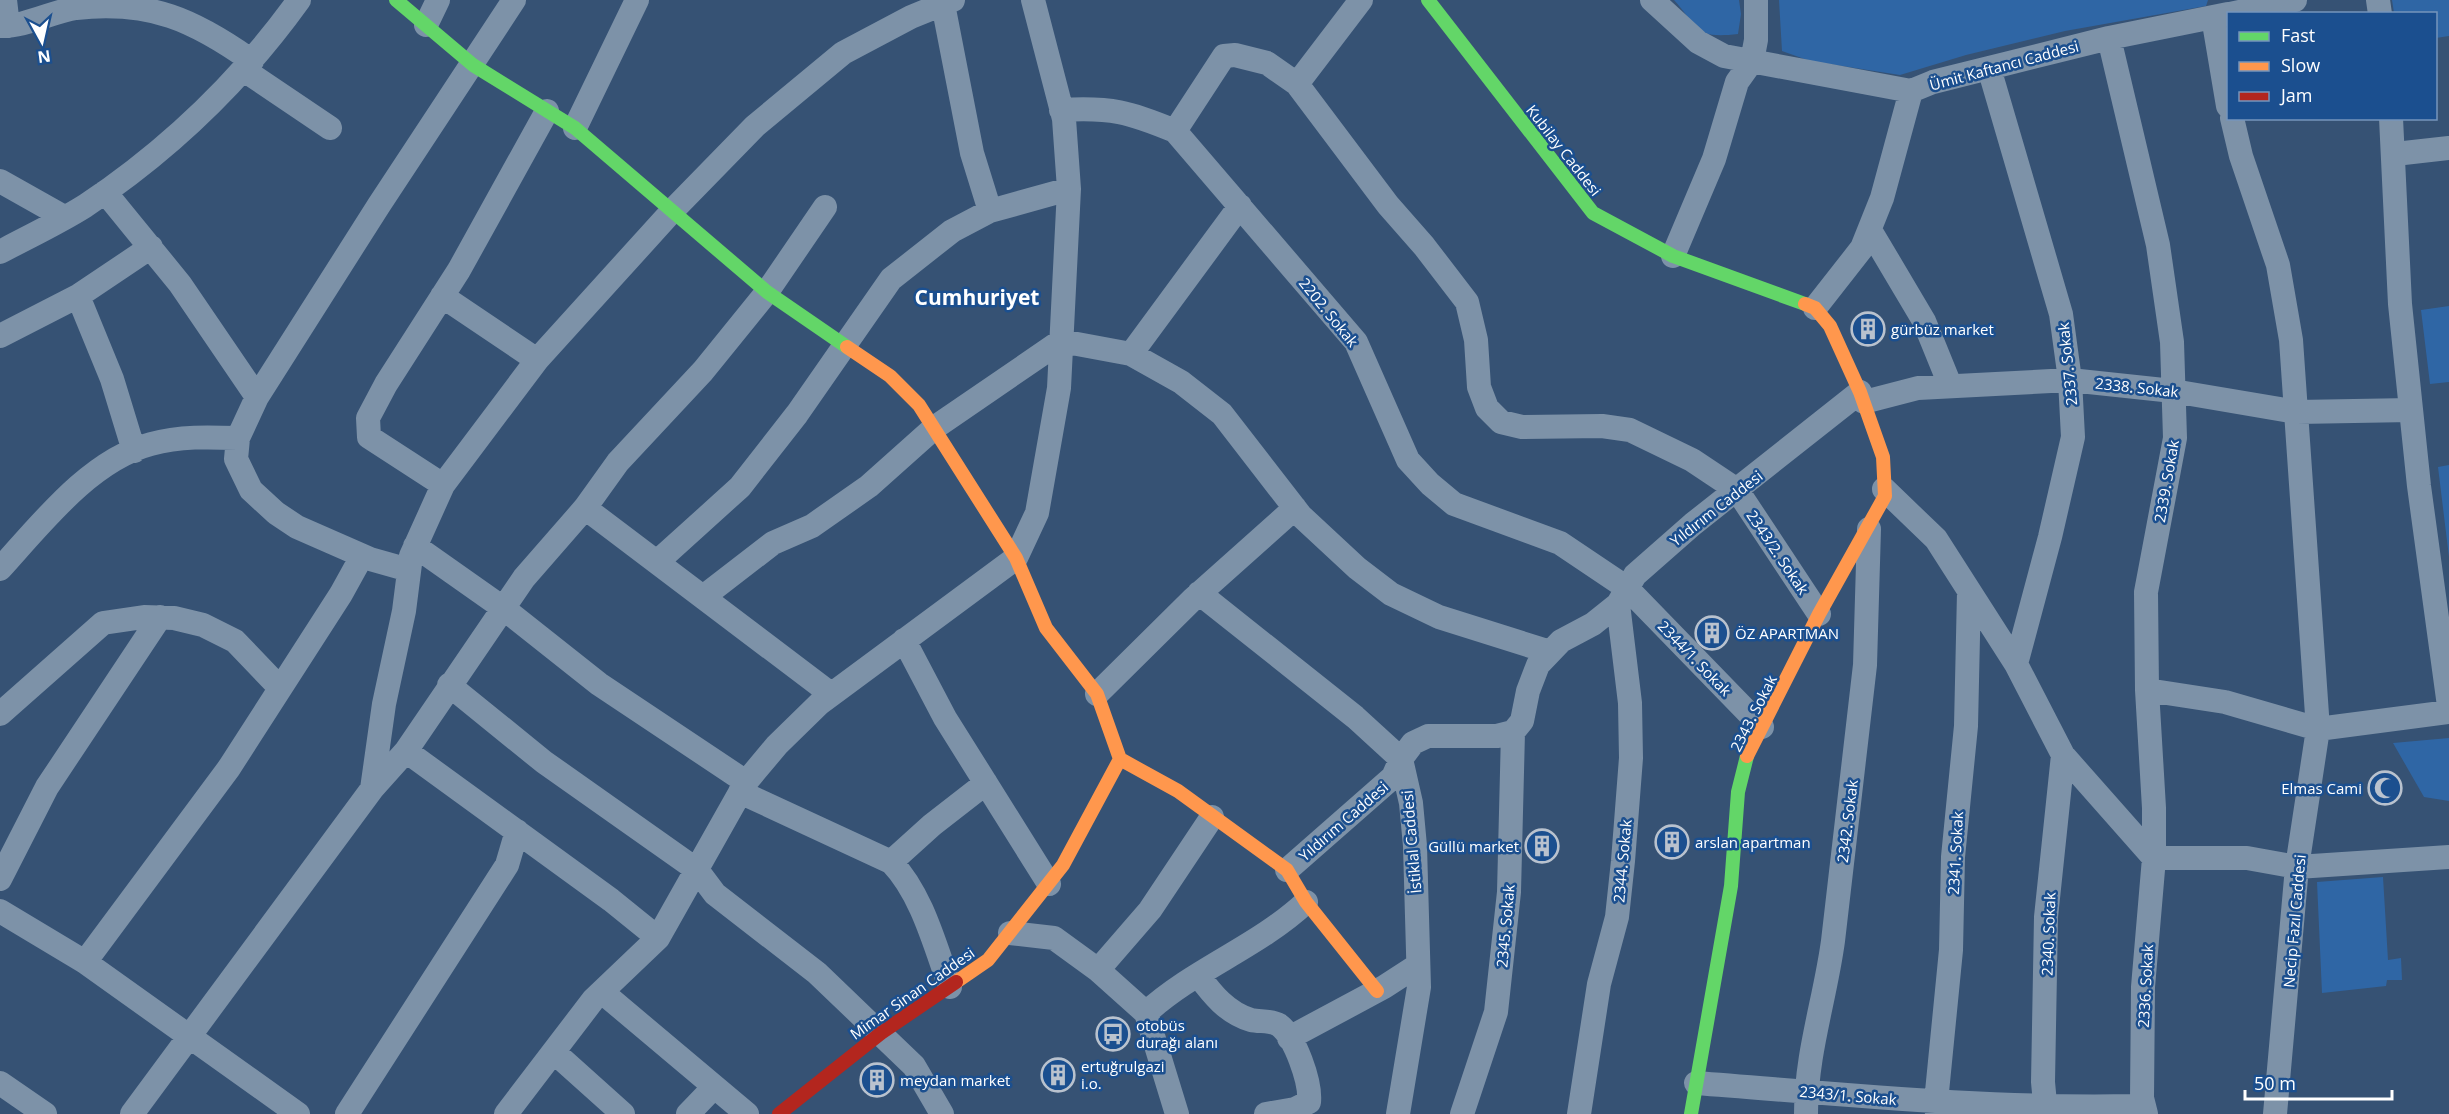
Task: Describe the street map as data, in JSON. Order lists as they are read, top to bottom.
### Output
{
  "streets": {
    "street": [
      "Ümit Kaftancı Caddesi",
      "Kubilay Caddesi",
      "2202. Sokak",
      "2337. Sokak",
      "2338. Sokak",
      "2339. Sokak",
      "Yıldırım Caddesi",
      "2343/2. Sokak",
      "2344/1. Sokak",
      "2343. Sokak",
      "2342. Sokak",
      "İstiklal Caddesi",
      "2341. Sokak",
      "2344. Sokak",
      "Necip Fazıl Caddesi",
      "2345. Sokak",
      "2340. Sokak",
      "2336. Sokak",
      "Mimar Sinan Caddesi",
      "2343/1. Sokak"
    ]
  },
  "crossings": [
    ["Ümit Kaftancı Caddesi", "Kubilay Caddesi"],
    ["Ümit Kaftancı Caddesi", "2337. Sokak"],
    ["Ümit Kaftancı Caddesi", "2339. Sokak"],
    ["2202. Sokak", "Yıldırım Caddesi"],
    ["2202. Sokak", "2344/1. Sokak"],
    ["2202. Sokak", "2344. Sokak"],
    ["2337. Sokak", "2338. Sokak"],
    ["2338. Sokak", "2339. Sokak"],
    ["2338. Sokak", "Yıldırım Caddesi"],
    ["2338. Sokak", "Necip Fazıl Caddesi"],
    ["2339. Sokak", "2336. Sokak"],
    ["Yıldırım Caddesi", "2343/2. Sokak"],
    ["Yıldırım Caddesi", "2344/1. Sokak"],
    ["Yıldırım Caddesi", "İstiklal Caddesi"],
    ["Yıldırım Caddesi", "2344. Sokak"],
    ["Yıldırım Caddesi", "2345. Sokak"],
    ["Yıldırım Caddesi", "Mimar Sinan Caddesi"],
    ["2343/2. Sokak", "2343. Sokak"],
    ["2344/1. Sokak", "2343. Sokak"],
    ["2344/1. Sokak", "2344. Sokak"],
    ["2343. Sokak", "2342. Sokak"],
    ["2343. Sokak", "2343/1. Sokak"],
    ["2342. Sokak", "2343/1. Sokak"],
    ["2341. Sokak", "2343/1. Sokak"],
    ["2340. Sokak", "2343/1. Sokak"],
    ["2336. Sokak", "2343/1. Sokak"]
  ],
  "districts": ["Cumhuriyet"],
  "places": {
    "building": [
      "gürbüz market",
      "ÖZ APARTMAN",
      "arslan apartman",
      "Güllü market",
      "ertuğrulgazi i.o.",
      "meydan market"
    ],
    "mosque": ["Elmas Cami"],
    "bus stop": ["otobüs durağı alanı"]
  },
  "legend": ["Fast", "Slow", "Jam"],
  "scale_bar": "50 m",
  "north": "bottom"
}
